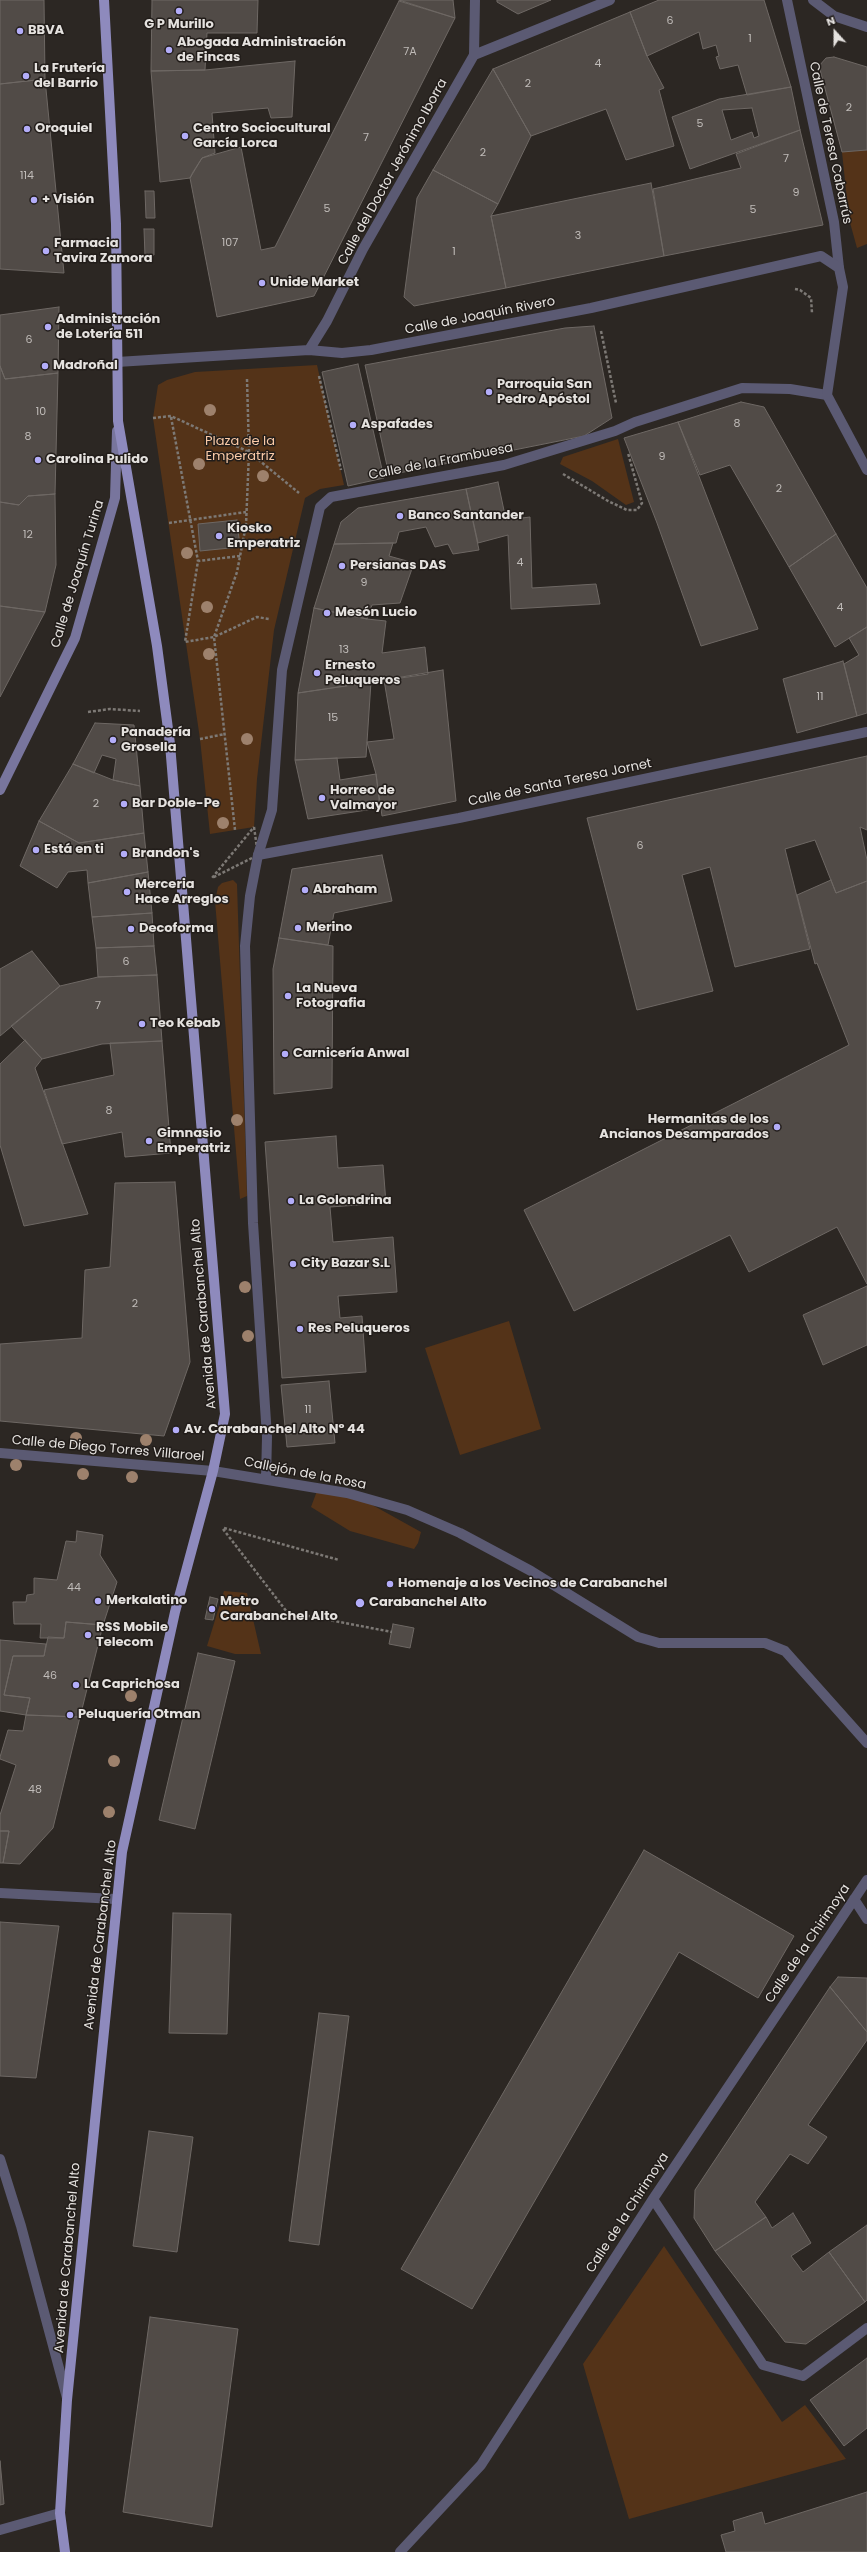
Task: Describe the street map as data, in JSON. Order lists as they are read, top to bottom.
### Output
{
  "streets": {
    "main road": ["Calle de Joaquín Turina", "Avenida de Carabanchel Alto"],
    "street": [
      "Calle de Teresa Cabarrús",
      "Calle del Doctor Jerónimo Iborra",
      "Calle de Joaquín Rivero",
      "Calle de la Frambuesa",
      "Calle de Santa Teresa Jornet",
      "Calle de Diego Torres Villaroel",
      "Callejón de la Rosa",
      "Calle de la Chirimoya"
    ]
  },
  "crossings": [
    ["Calle de Teresa Cabarrús", "Calle de Joaquín Rivero"],
    ["Calle de Teresa Cabarrús", "Calle de la Frambuesa"],
    ["Calle del Doctor Jerónimo Iborra", "Calle de Joaquín Rivero"],
    ["Calle de la Frambuesa", "Calle de Santa Teresa Jornet"],
    ["Calle de Joaquín Turina", "Avenida de Carabanchel Alto"],
    ["Avenida de Carabanchel Alto", "Calle de Diego Torres Villaroel"],
    ["Avenida de Carabanchel Alto", "Callejón de la Rosa"],
    ["Calle de Diego Torres Villaroel", "Callejón de la Rosa"]
  ],
  "parks": ["Plaza de la Emperatriz"],
  "places": [
    "G P Murillo",
    "BBVA",
    "Abogada Administración de Fincas",
    "La Frutería del Barrio",
    "Oroquiel",
    "Centro Sociocultural García Lorca",
    "+ Visión",
    "Farmacia Tavira Zamora",
    "Unide Market",
    "Administración de Lotería 511",
    "Madroñal",
    "Parroquia San Pedro Apóstol",
    "Aspafades",
    "Carolina Pulido",
    "Banco Santander",
    "Kiosko Emperatriz",
    "Persianas DAS",
    "Mesón Lucio",
    "Ernesto Peluqueros",
    "Panadería Grosella",
    "Horreo de Valmayor",
    "Bar Doble-Pe",
    "Está en ti",
    "Brandon's",
    "Abraham",
    "Merceria Hace Arreglos",
    "Merino",
    "Decoforma",
    "La Nueva Fotografia",
    "Teo Kebab",
    "Carnicería Anwal",
    "Hermanitas de los Ancianos Desamparados",
    "Gimnasio Emperatriz",
    "La Golondrina",
    "City Bazar S.L",
    "Res Peluqueros",
    "Av. Carabanchel Alto Nº 44",
    "Homenaje a los Vecinos de Carabanchel",
    "Merkalatino",
    "Carabanchel Alto",
    "Metro Carabanchel Alto",
    "RSS Mobile Telecom",
    "La Caprichosa",
    "Peluquería Otman"
  ],
  "house_numbers": [
    "6",
    "1",
    "7A",
    "4",
    "2",
    "2",
    "5",
    "7",
    "2",
    "7",
    "114",
    "9",
    "5",
    "5",
    "3",
    "107",
    "1",
    "6",
    "10",
    "8",
    "8",
    "9",
    "2",
    "12",
    "4",
    "9",
    "4",
    "13",
    "11",
    "15",
    "2",
    "6",
    "6",
    "7",
    "8",
    "2",
    "11",
    "44",
    "46",
    "48"
  ],
  "north": "top"
}
